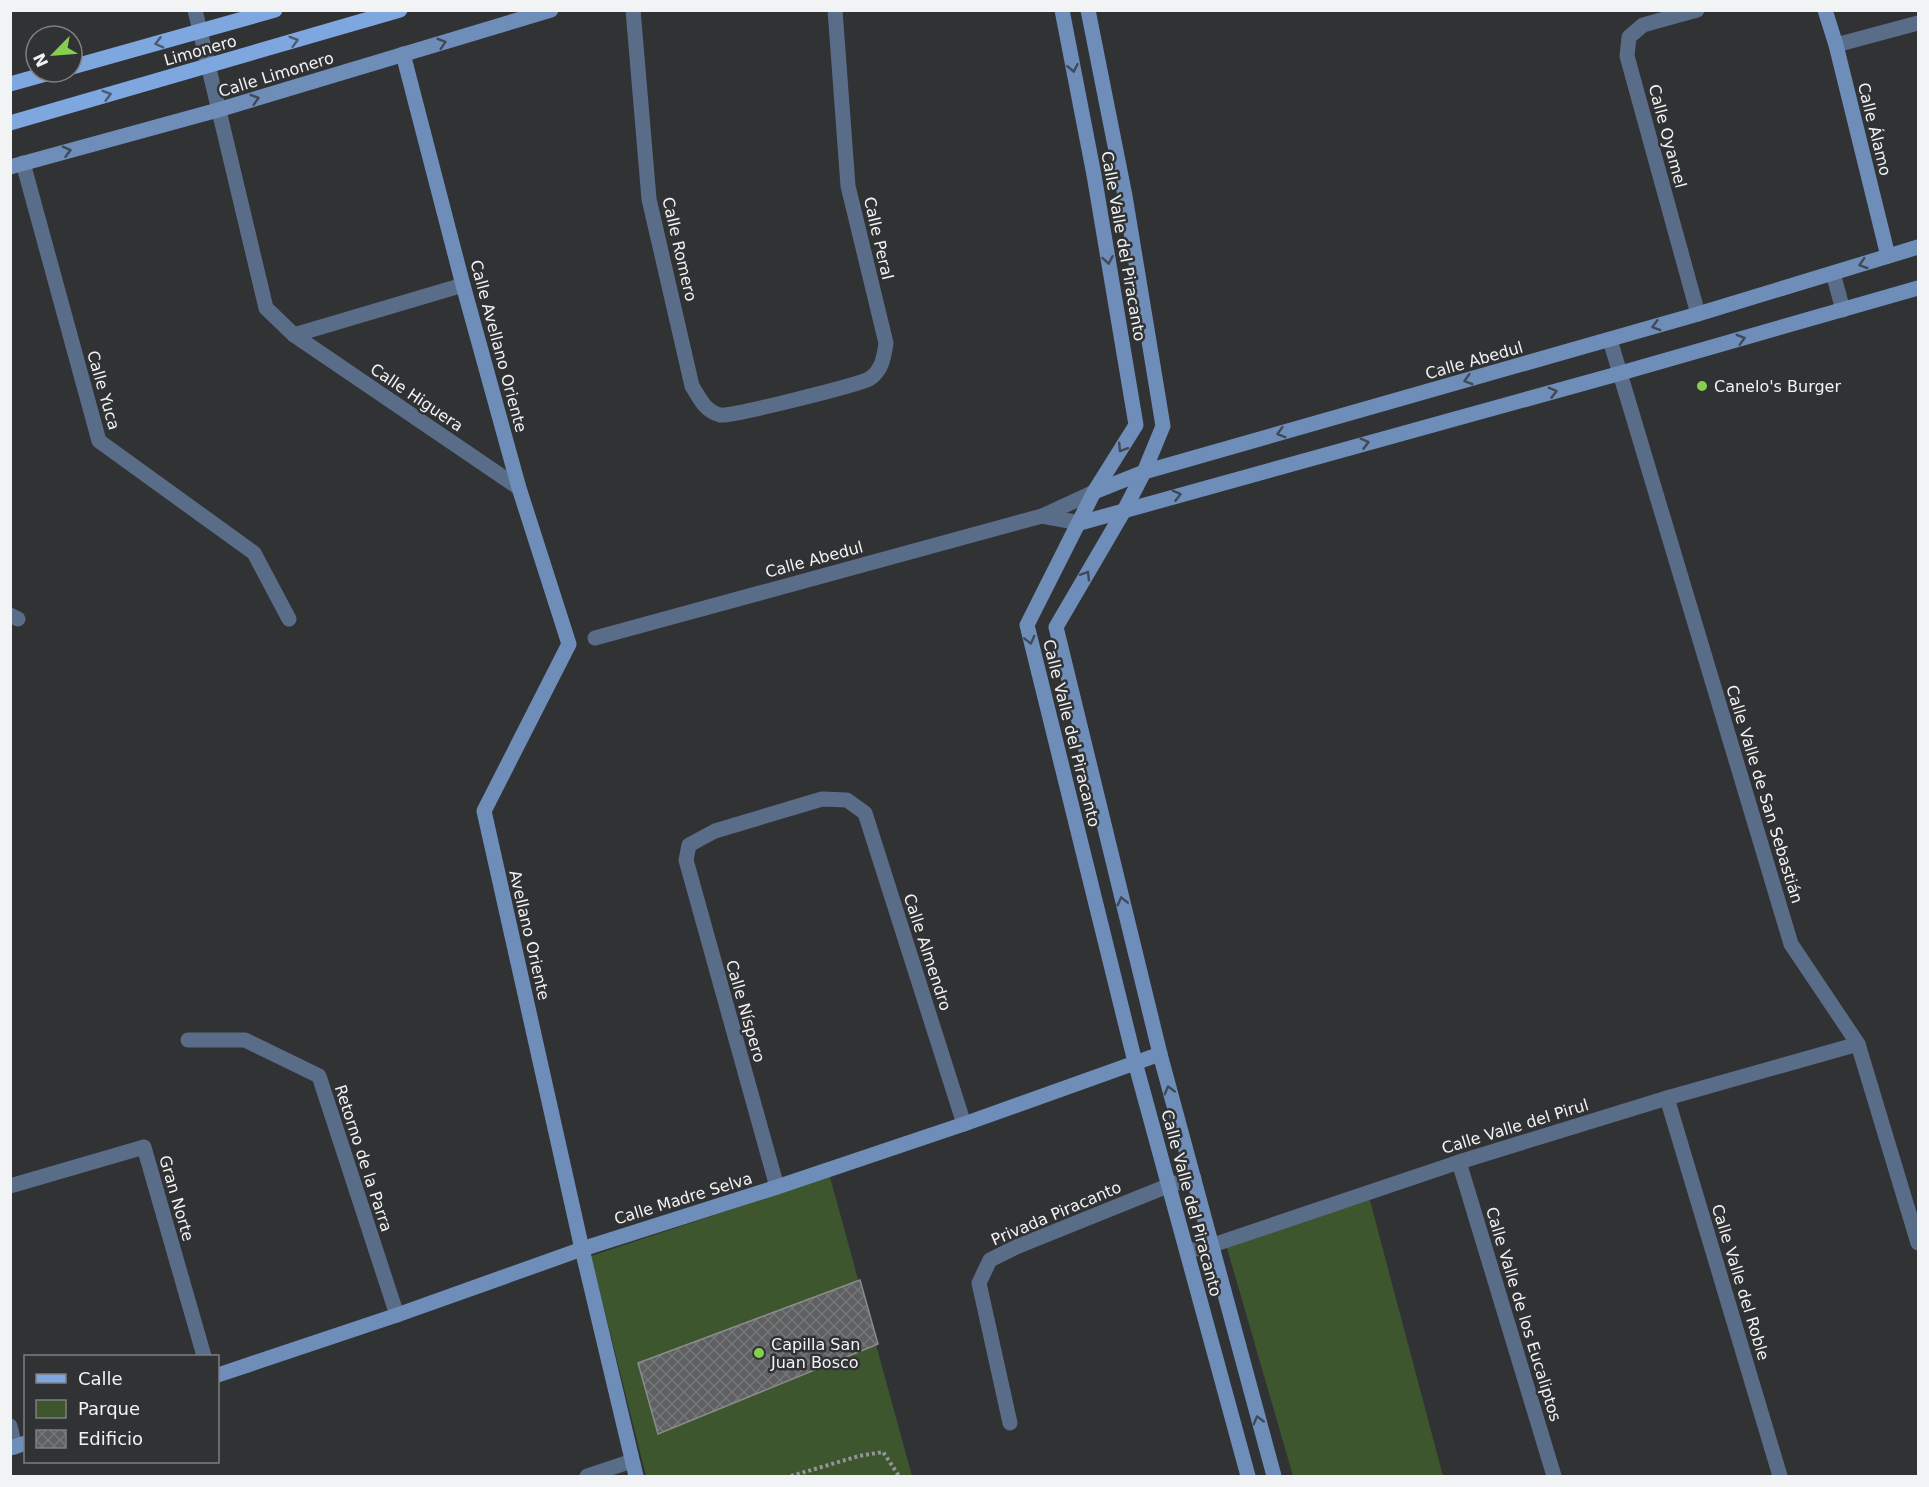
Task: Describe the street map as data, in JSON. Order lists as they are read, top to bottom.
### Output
{
  "streets": {
    "main road": ["Limonero"],
    "street": [
      "Calle Limonero",
      "Calle Álamo",
      "Calle Oyamel",
      "Calle Peral",
      "Calle Valle del Piracanto",
      "Calle Romero",
      "Calle Avellano Oriente",
      "Calle Abedul",
      "Calle Yuca",
      "Calle Higuera",
      "Calle Valle de San Sebastián",
      "Avellano Oriente",
      "Calle Almendro",
      "Calle Níspero",
      "Calle Valle del Pirul",
      "Retorno de la Parra",
      "Gran Norte",
      "Calle Madre Selva",
      "Privada Piracanto",
      "Calle Valle del Roble",
      "Calle Valle de los Eucaliptos"
    ]
  },
  "crossings": [
    ["Limonero", "Calle Higuera"],
    ["Calle Limonero", "Calle Avellano Oriente"],
    ["Calle Limonero", "Calle Yuca"],
    ["Calle Limonero", "Calle Higuera"],
    ["Calle Álamo", "Calle Abedul"],
    ["Calle Oyamel", "Calle Abedul"],
    ["Calle Peral", "Calle Romero"],
    ["Calle Valle del Piracanto", "Calle Abedul"],
    ["Calle Valle del Piracanto", "Calle Valle del Pirul"],
    ["Calle Valle del Piracanto", "Calle Madre Selva"],
    ["Calle Valle del Piracanto", "Privada Piracanto"],
    ["Calle Avellano Oriente", "Calle Higuera"],
    ["Calle Avellano Oriente", "Avellano Oriente"],
    ["Calle Abedul", "Calle Valle de San Sebastián"],
    ["Calle Valle de San Sebastián", "Calle Valle del Pirul"],
    ["Avellano Oriente", "Calle Madre Selva"],
    ["Calle Almendro", "Calle Níspero"],
    ["Calle Almendro", "Calle Madre Selva"],
    ["Calle Níspero", "Calle Madre Selva"],
    ["Calle Valle del Pirul", "Calle Valle del Roble"],
    ["Calle Valle del Pirul", "Calle Valle de los Eucaliptos"],
    ["Retorno de la Parra", "Calle Madre Selva"]
  ],
  "one_way": ["Calle Limonero"],
  "places": ["Canelo's Burger", "Capilla San Juan Bosco"],
  "legend": ["Calle", "Parque", "Edificio"],
  "north": "bottom left"
}
